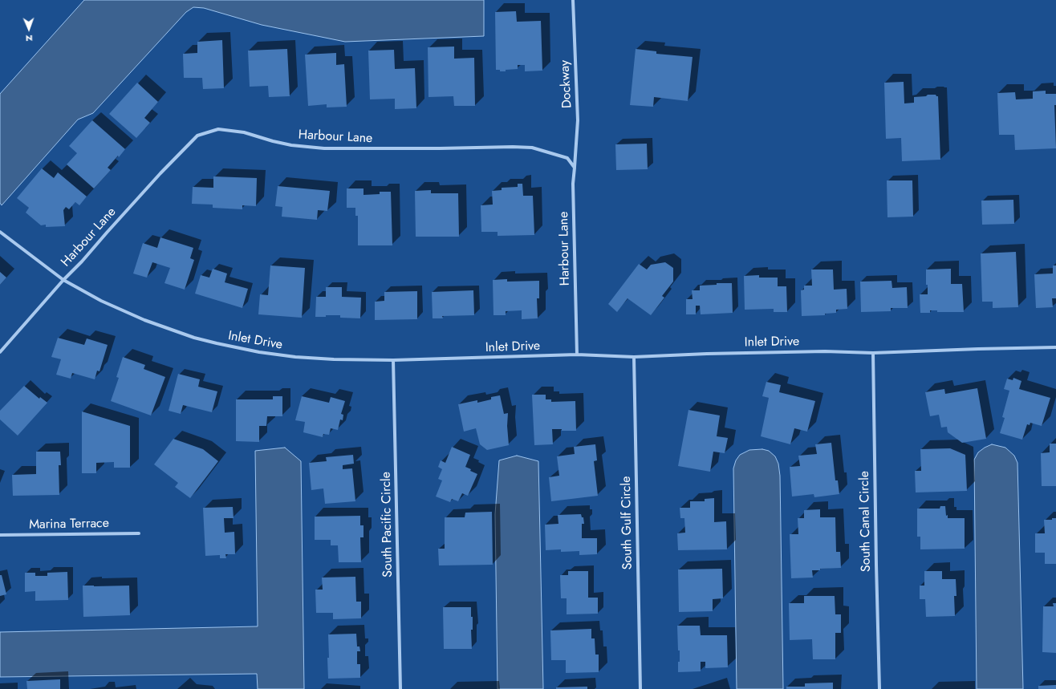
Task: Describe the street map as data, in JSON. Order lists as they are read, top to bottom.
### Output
{
  "streets": {
    "street": [
      "Dockway",
      "Harbour Lane",
      "Inlet Drive",
      "South Canal Circle",
      "South Gulf Circle",
      "Marina Terrace",
      "South Pacific Circle"
    ]
  },
  "crossings": [
    ["Dockway", "Harbour Lane"],
    ["Harbour Lane", "Inlet Drive"],
    ["Inlet Drive", "South Canal Circle"],
    ["Inlet Drive", "South Gulf Circle"],
    ["Inlet Drive", "South Pacific Circle"]
  ],
  "north": "bottom"
}
